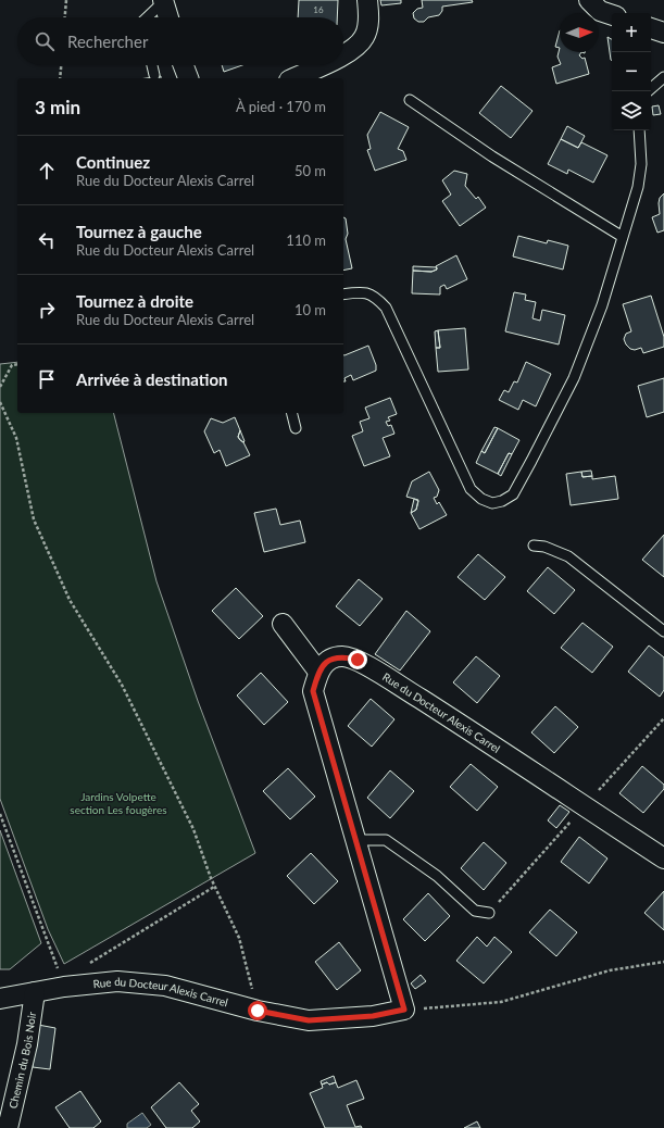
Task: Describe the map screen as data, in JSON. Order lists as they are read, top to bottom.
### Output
{
  "streets": {
    "street": ["Rue du Docteur Alexis Carrel", "Chemin du Bois Noir"]
  },
  "crossings": [
    ["Rue du Docteur Alexis Carrel", "Chemin du Bois Noir"]
  ],
  "parks": ["Jardins Volpette section Les fougères"],
  "house_numbers": ["16"],
  "north": "right",
  "page": {
    "map_buttons": ["+", "−"],
    "search": "Rechercher",
    "heading": ["3 min", "À pied · 170 m"],
    "list": [
      ["Continuez", "Rue du Docteur Alexis Carrel", "50 m"],
      ["Tournez à gauche", "Rue du Docteur Alexis Carrel", "110 m"],
      ["Tournez à droite", "Rue du Docteur Alexis Carrel", "10 m"],
      "Arrivée à destination"
    ]
  }
}
